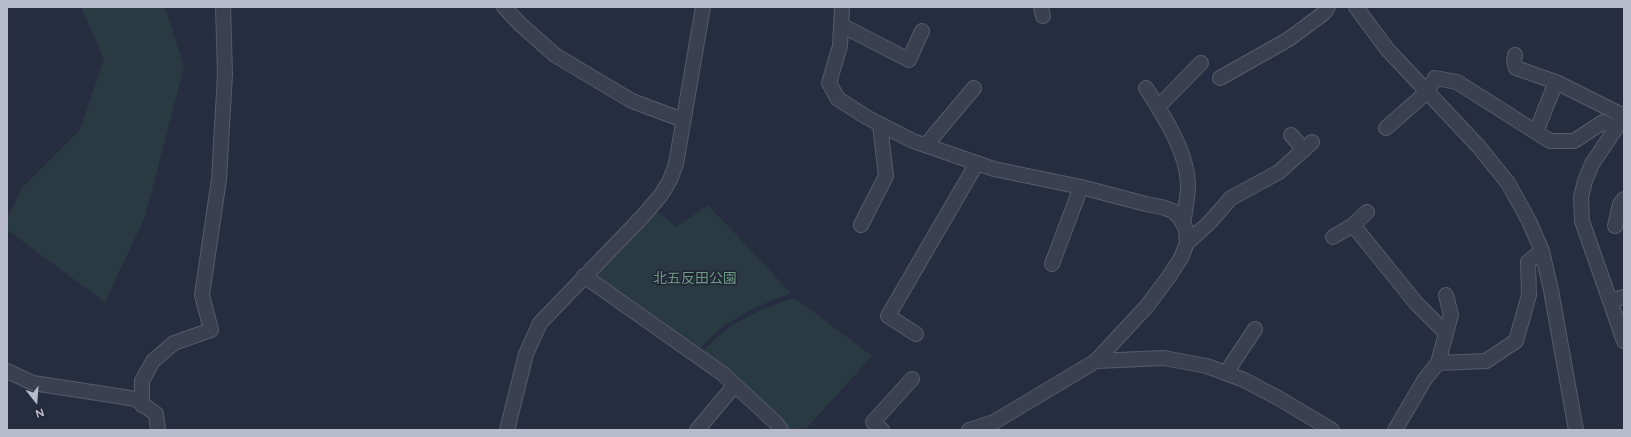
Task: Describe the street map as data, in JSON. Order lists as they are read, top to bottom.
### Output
{
  "parks": ["北五反田公園"],
  "north": "bottom"
}
